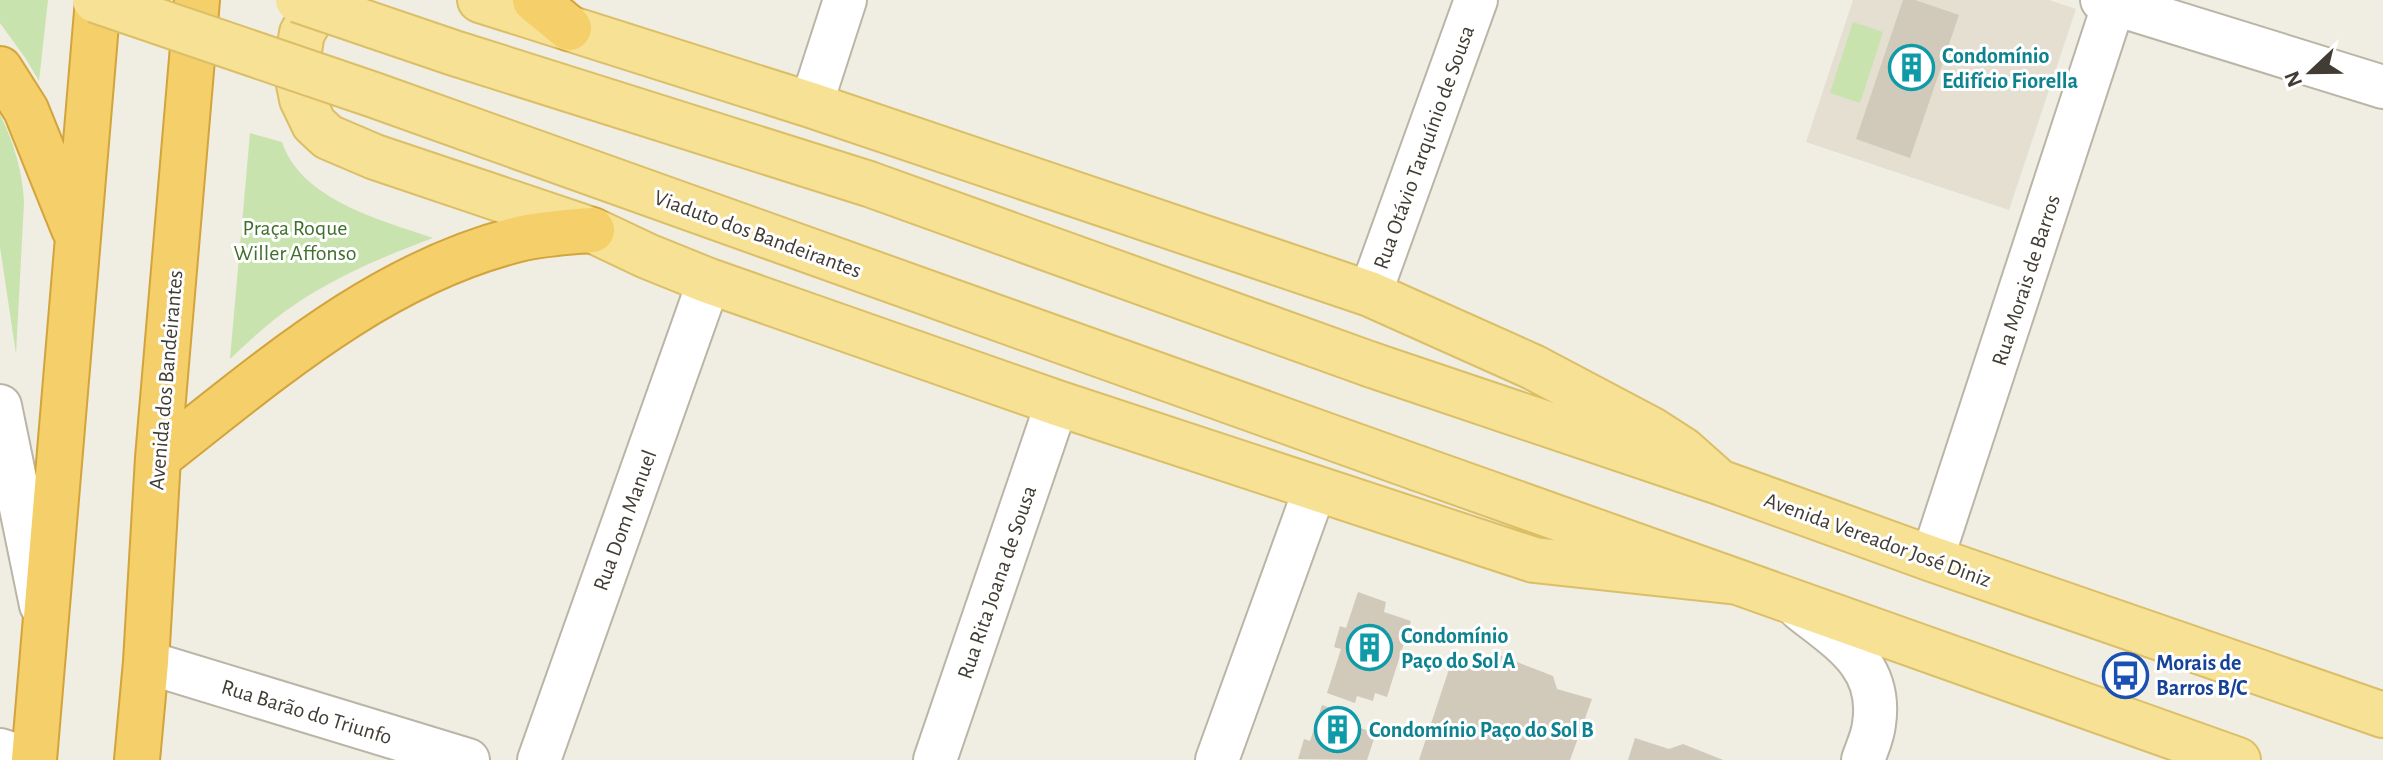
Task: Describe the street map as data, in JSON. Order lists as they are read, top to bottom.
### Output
{
  "streets": {
    "highway": ["Avenida dos Bandeirantes"],
    "main road": ["Viaduto dos Bandeirantes", "Avenida Vereador José Diniz"],
    "street": [
      "Rua Otávio Tarquínio de Sousa",
      "Rua Morais de Barros",
      "Rua Dom Manuel",
      "Rua Rita Joana de Sousa",
      "Rua Barão do Triunfo"
    ]
  },
  "crossings": [
    ["Rua Morais de Barros", "Avenida Vereador José Diniz"],
    ["Avenida dos Bandeirantes", "Rua Barão do Triunfo"]
  ],
  "parks": ["Praça Roque Willer Affonso"],
  "places": {
    "building": ["Condomínio Edifício Fiorella", "Condomínio Paço do Sol A", "Condomínio Paço do Sol B"],
    "bus stop": ["Morais de Barros B/C"]
  },
  "north": "left"
}
